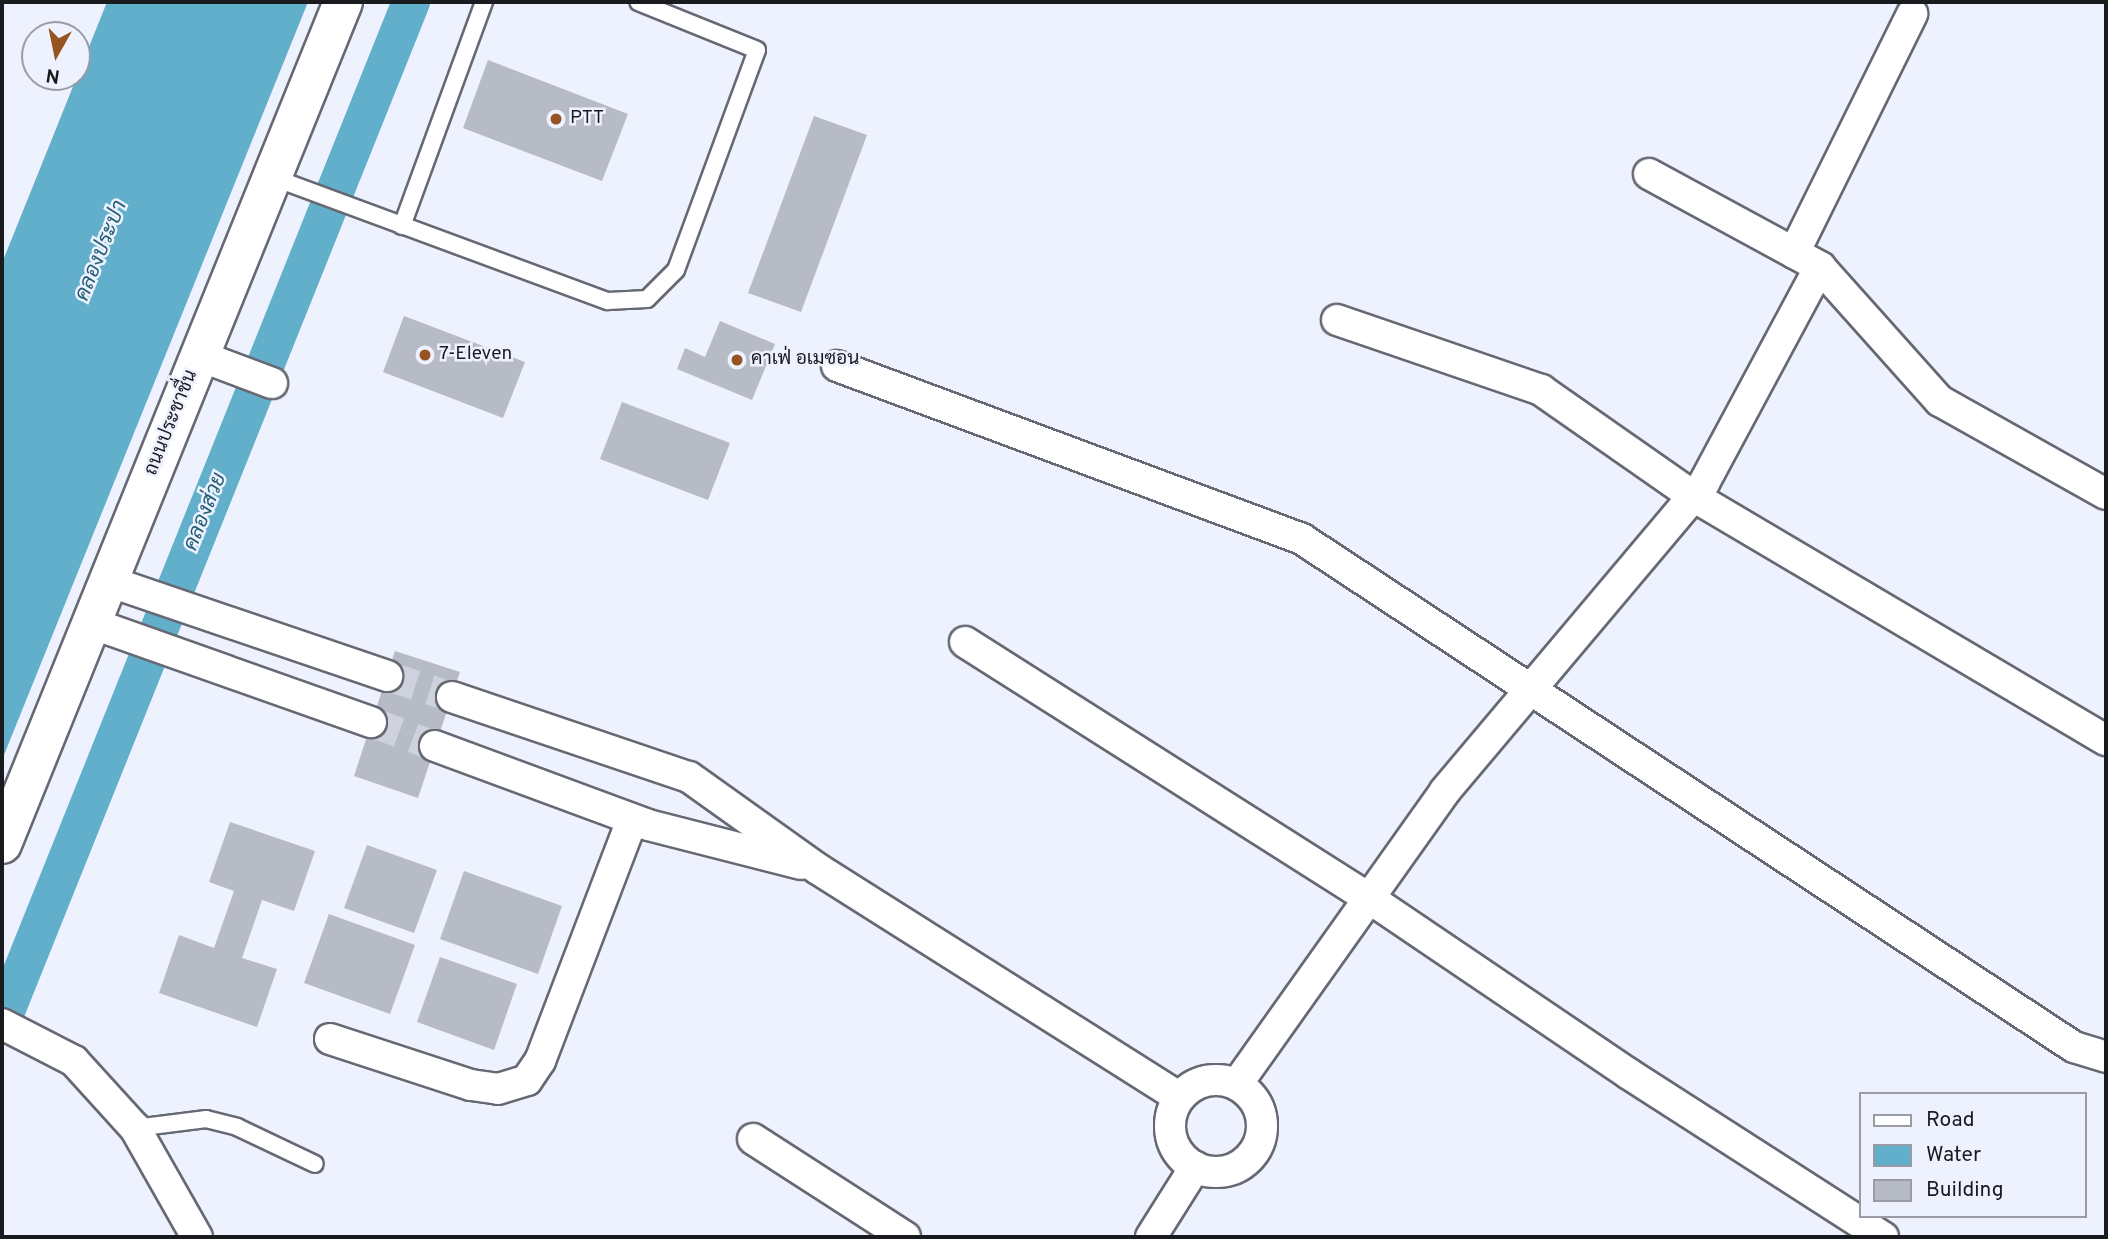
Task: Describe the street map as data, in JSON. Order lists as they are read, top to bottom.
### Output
{
  "streets": {
    "street": ["ถนนประชาชื่น"]
  },
  "water": ["คลองประปา", "คลองส่วย"],
  "places": ["PTT", "7-Eleven", "คาเฟ่ อเมซอน"],
  "legend": ["Road", "Water", "Building"],
  "north": "bottom"
}
